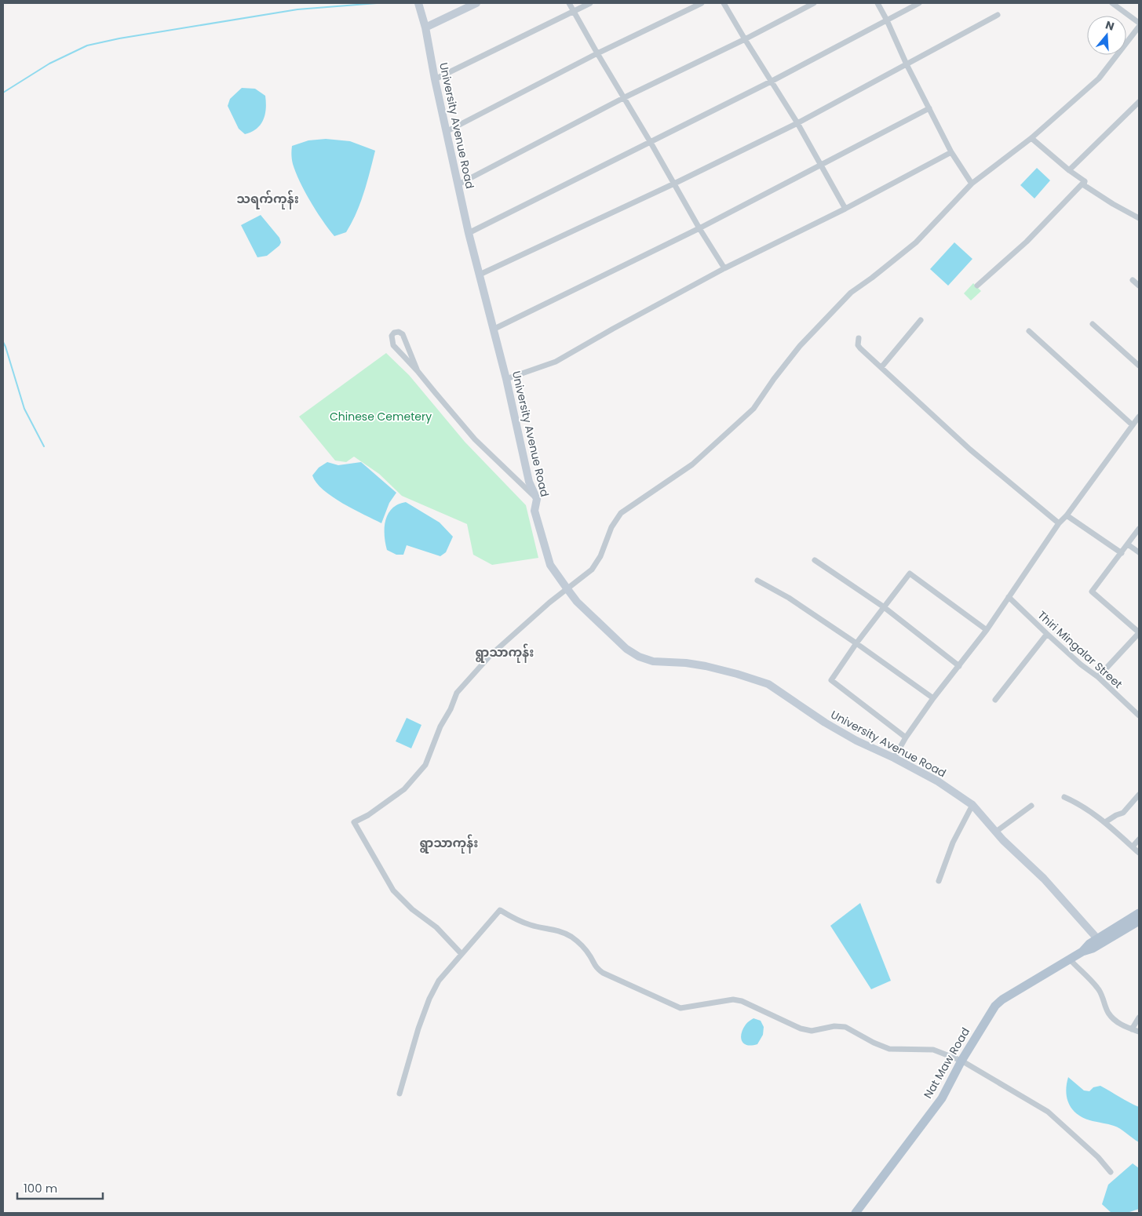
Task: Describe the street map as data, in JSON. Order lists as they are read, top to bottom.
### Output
{
  "streets": {
    "main road": ["University Avenue Road", "Nat Maw Road"],
    "street": ["Thiri Mingalar Street"]
  },
  "crossings": [
    ["University Avenue Road", "Nat Maw Road"]
  ],
  "districts": ["သရက်ကုန်း", "ရွာသာကုန်း", "ရွာသာကုန်း"],
  "parks": ["Chinese Cemetery"],
  "scale_bar": "100 m",
  "north": "top"
}
